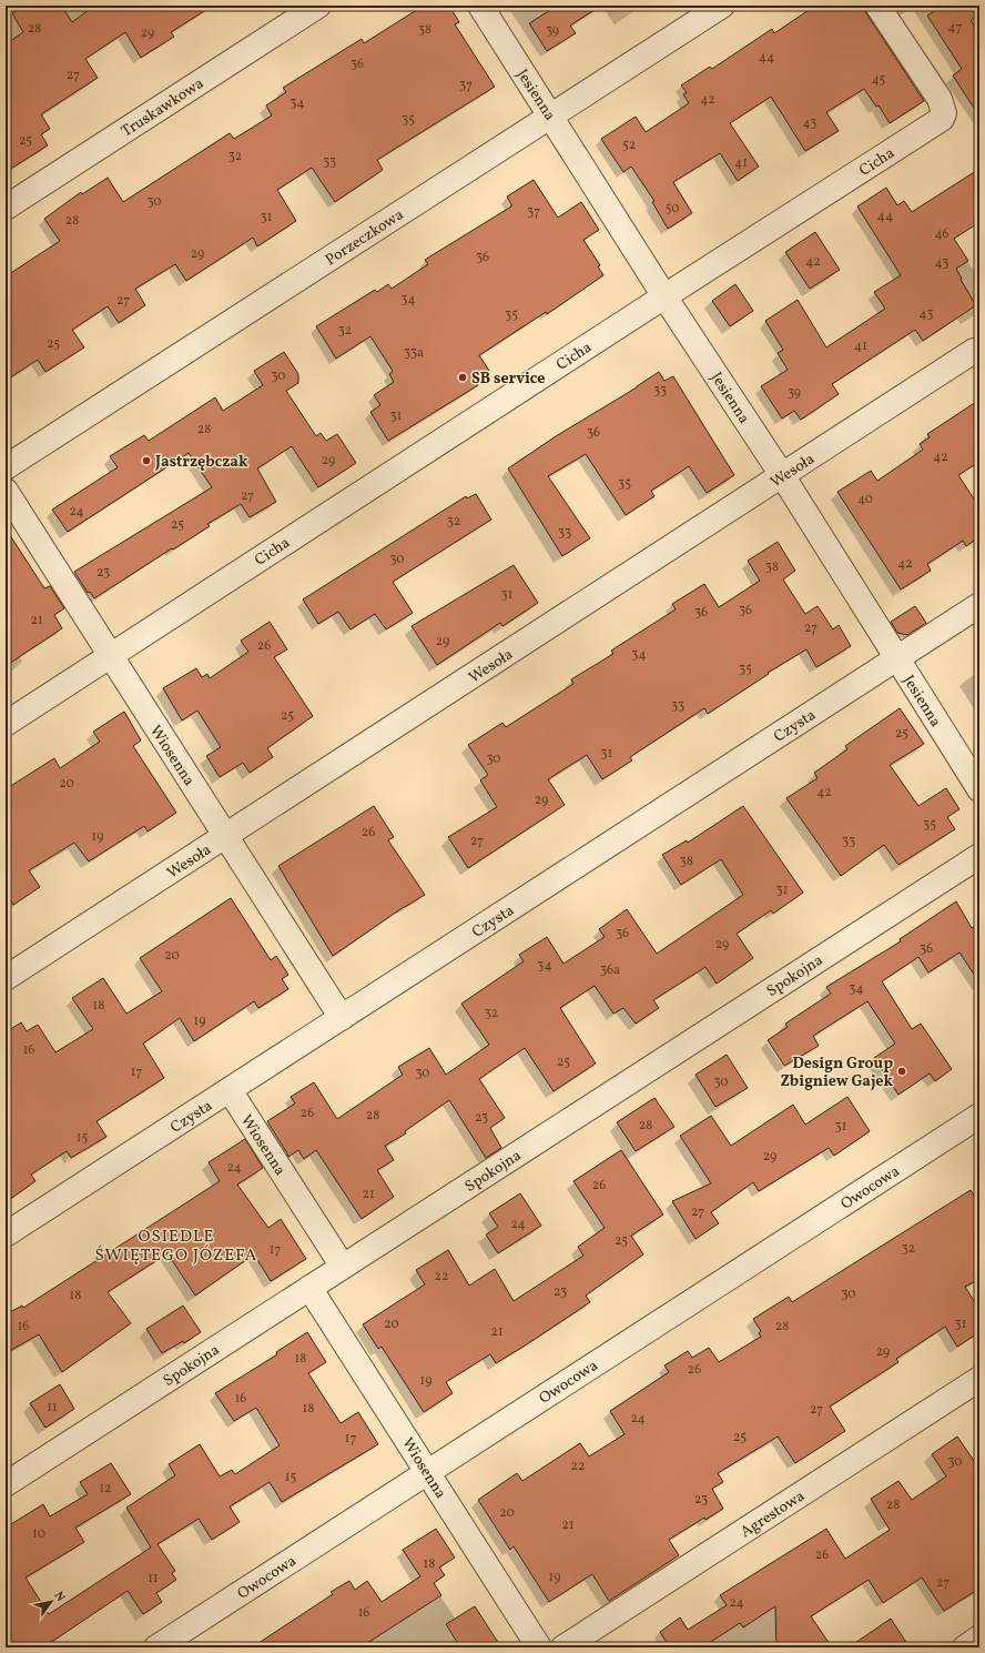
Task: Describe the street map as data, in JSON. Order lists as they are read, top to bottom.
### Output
{
  "streets": {
    "street": [
      "Jesienna",
      "Truskawkowa",
      "Cicha",
      "Porzeczkowa",
      "Wesoła",
      "Czysta",
      "Wiosenna",
      "Spokojna",
      "Owocowa",
      "Agrestowa"
    ]
  },
  "crossings": [
    ["Jesienna", "Cicha"],
    ["Jesienna", "Porzeczkowa"],
    ["Jesienna", "Wesoła"],
    ["Jesienna", "Czysta"],
    ["Cicha", "Wiosenna"],
    ["Wesoła", "Wiosenna"],
    ["Czysta", "Wiosenna"],
    ["Wiosenna", "Spokojna"],
    ["Wiosenna", "Owocowa"]
  ],
  "districts": ["OSIEDLE ŚWIĘTEGO JÓZEFA"],
  "places": ["SB service", "Jastrzębczak", "Design Group Zbigniew Gajek"],
  "house_numbers": [
    "47",
    "28",
    "38",
    "39",
    "29",
    "44",
    "36",
    "27",
    "45",
    "37",
    "42",
    "34",
    "35",
    "43",
    "25",
    "52",
    "32",
    "33",
    "41",
    "30",
    "50",
    "37",
    "44",
    "31",
    "28",
    "46",
    "29",
    "36",
    "42",
    "43",
    "34",
    "27",
    "43",
    "35",
    "32",
    "25",
    "41",
    "33a",
    "30",
    "33",
    "39",
    "31",
    "28",
    "36",
    "42",
    "29",
    "35",
    "27",
    "40",
    "24",
    "32",
    "25",
    "33",
    "30",
    "42",
    "38",
    "23",
    "31",
    "36",
    "36",
    "21",
    "27",
    "29",
    "26",
    "34",
    "35",
    "33",
    "25",
    "25",
    "31",
    "30",
    "20",
    "42",
    "29",
    "35",
    "26",
    "19",
    "27",
    "33",
    "38",
    "31",
    "36",
    "29",
    "36",
    "20",
    "34",
    "36a",
    "34",
    "18",
    "32",
    "19",
    "16",
    "25",
    "17",
    "30",
    "30",
    "26",
    "28",
    "23",
    "28",
    "31",
    "15",
    "29",
    "24",
    "26",
    "21",
    "27",
    "24",
    "25",
    "32",
    "17",
    "22",
    "23",
    "30",
    "18",
    "20",
    "31",
    "16",
    "28",
    "21",
    "29",
    "18",
    "26",
    "19",
    "16",
    "11",
    "18",
    "27",
    "24",
    "25",
    "17",
    "30",
    "22",
    "15",
    "12",
    "23",
    "28",
    "20",
    "21",
    "10",
    "26",
    "18",
    "19",
    "11",
    "27",
    "24",
    "16"
  ],
  "north": "top right"
}
